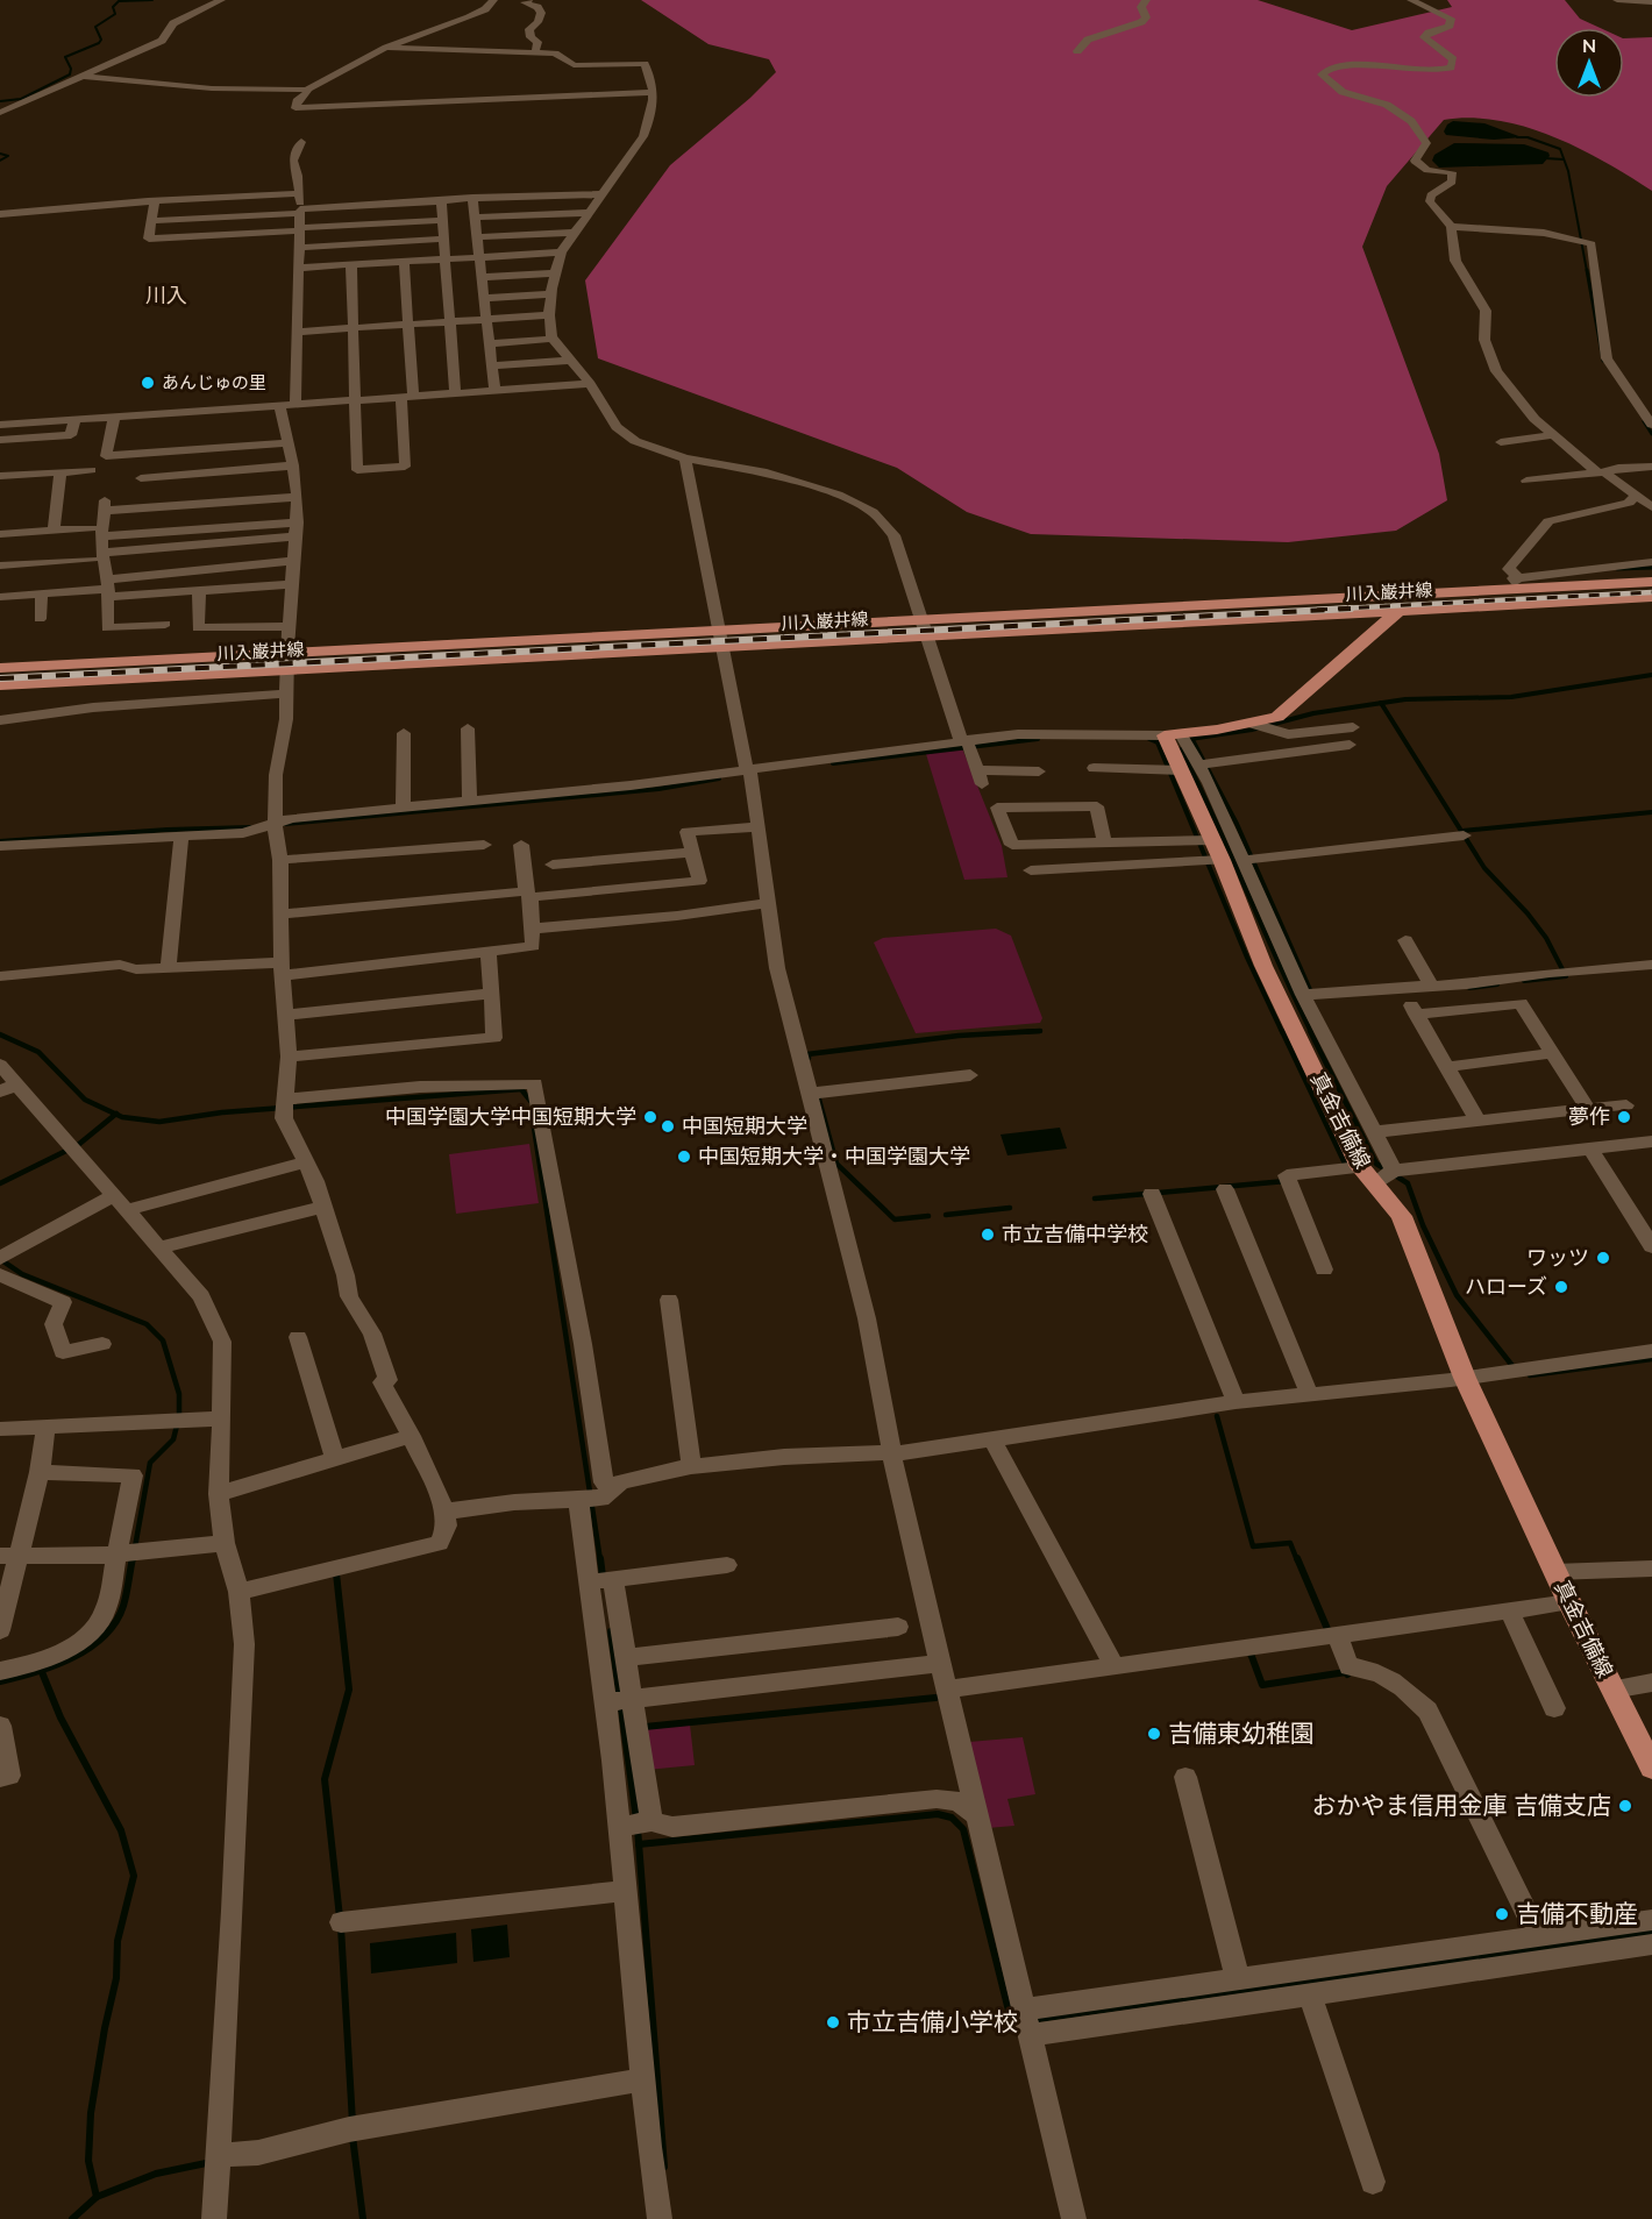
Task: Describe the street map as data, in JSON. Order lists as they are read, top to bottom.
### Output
{
  "streets": {
    "main road": ["川入巌井線", "真金吉備線"]
  },
  "districts": ["川入"],
  "places": [
    "あんじゅの里",
    "中国学園大学中国短期大学",
    "夢作",
    "中国短期大学",
    "中国短期大学・中国学園大学",
    "市立吉備中学校",
    "ワッツ",
    "ハローズ",
    "吉備東幼稚園",
    "おかやま信用金庫 吉備支店",
    "吉備不動産",
    "市立吉備小学校"
  ],
  "north": "top"
}
